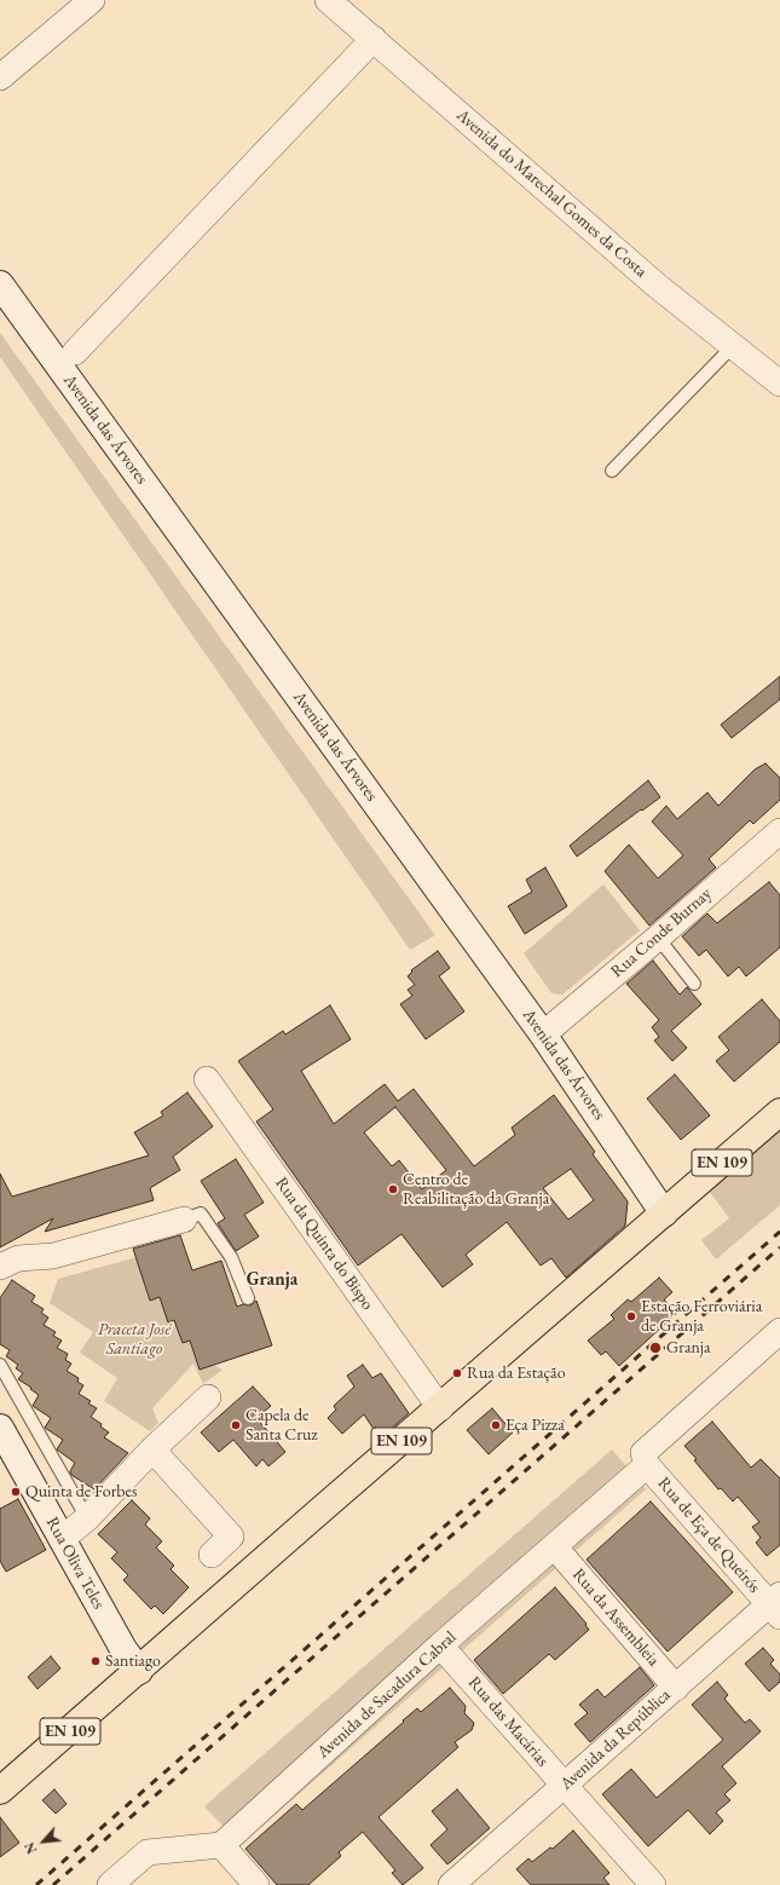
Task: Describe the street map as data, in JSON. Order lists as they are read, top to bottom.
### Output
{
  "streets": {
    "main road": ["Avenida das Árvores", "EN 109", "Rua Oliva Teles"],
    "street": [
      "Avenida do Marechal Gomes da Costa",
      "Rua Conde Burnay",
      "Rua da Quinta do Bispo",
      "Rua de Eça de Queirós",
      "Rua da Assembleia",
      "Avenida de Sacadura Cabral",
      "Rua das Macárias",
      "Avenida da República"
    ]
  },
  "crossings": [
    ["Avenida das Árvores", "Rua Conde Burnay"],
    ["Avenida das Árvores", "EN 109"],
    ["EN 109", "Rua da Quinta do Bispo"],
    ["EN 109", "Rua Oliva Teles"],
    ["Rua de Eça de Queirós", "Avenida de Sacadura Cabral"],
    ["Rua de Eça de Queirós", "Avenida da República"],
    ["Rua da Assembleia", "Avenida de Sacadura Cabral"],
    ["Rua da Assembleia", "Avenida da República"],
    ["Avenida de Sacadura Cabral", "Rua das Macárias"],
    ["Rua das Macárias", "Avenida da República"]
  ],
  "districts": ["Granja"],
  "parks": ["Praceta José Santiago"],
  "places": [
    "Centro de Reabilitação da Granja",
    "Estação Ferroviária de Granja",
    "Granja",
    "Rua da Estação",
    "Capela de Santa Cruz",
    "Eça Pizza",
    "Quinta de Forbes",
    "Santiago"
  ],
  "north": "bottom left"
}
